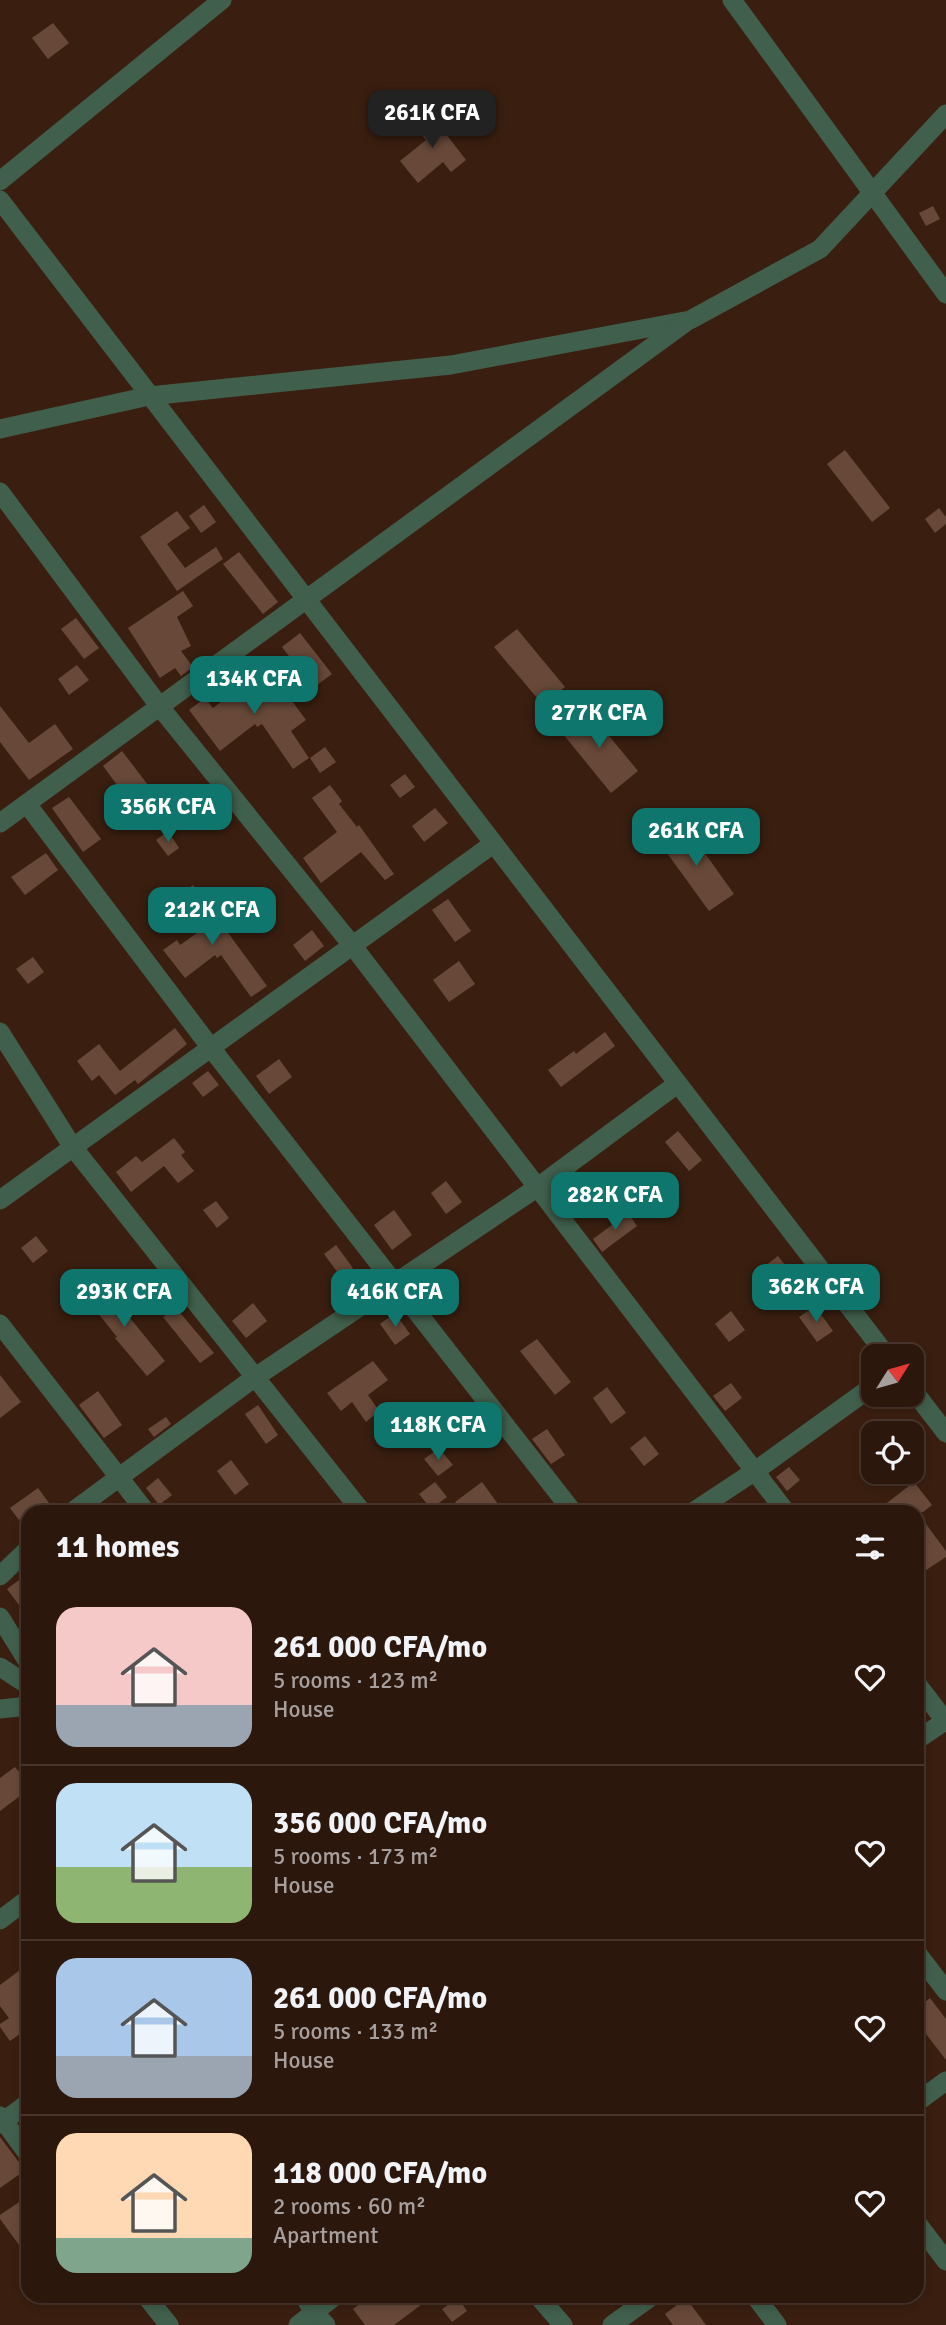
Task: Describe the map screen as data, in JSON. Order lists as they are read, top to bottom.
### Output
{
  "north": "top right",
  "page": {
    "price": [
      "261K CFA",
      "134K CFA",
      "277K CFA",
      "356K CFA",
      "261K CFA",
      "212K CFA",
      "282K CFA",
      "362K CFA",
      "293K CFA",
      "416K CFA",
      "118K CFA"
    ],
    "heading": "11 homes",
    "list": [
      {
        "name": "261 000 CFA/mo",
        "note": "5 rooms · 123 m² · House"
      },
      {
        "name": "356 000 CFA/mo",
        "note": "5 rooms · 173 m² · House"
      },
      {
        "name": "261 000 CFA/mo",
        "note": "5 rooms · 133 m² · House"
      },
      {
        "name": "118 000 CFA/mo",
        "note": "2 rooms · 60 m² · Apartment"
      }
    ]
  }
}
